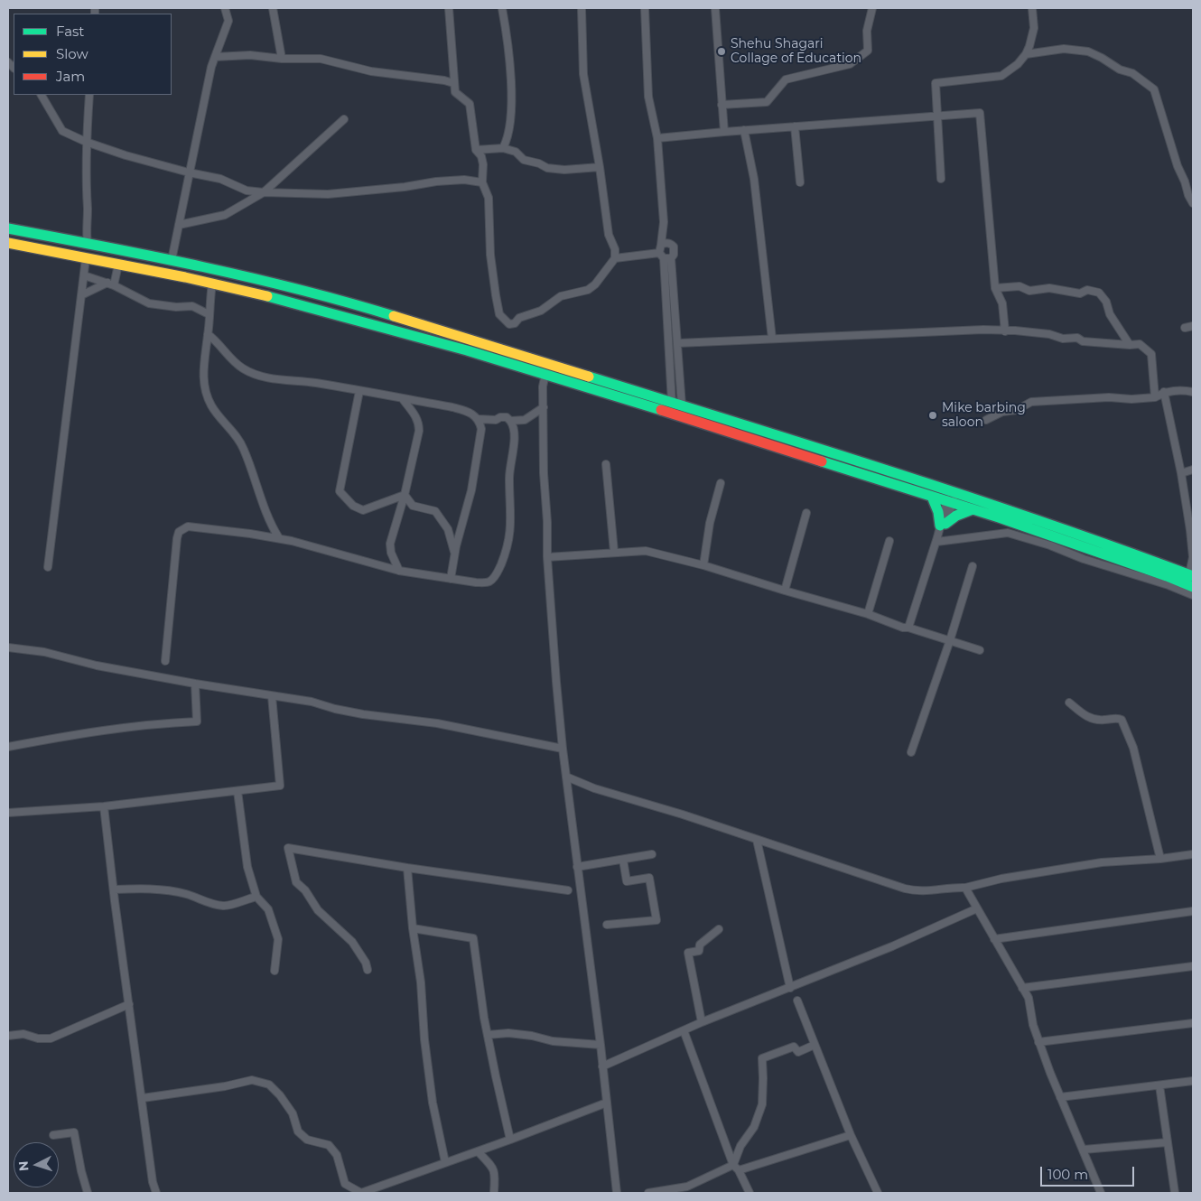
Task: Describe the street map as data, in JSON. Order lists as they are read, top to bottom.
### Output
{
  "places": ["Shehu Shagari Collage of Education", "Mike barbing saloon"],
  "legend": ["Fast", "Slow", "Jam"],
  "scale_bar": "100 m",
  "north": "left"
}
